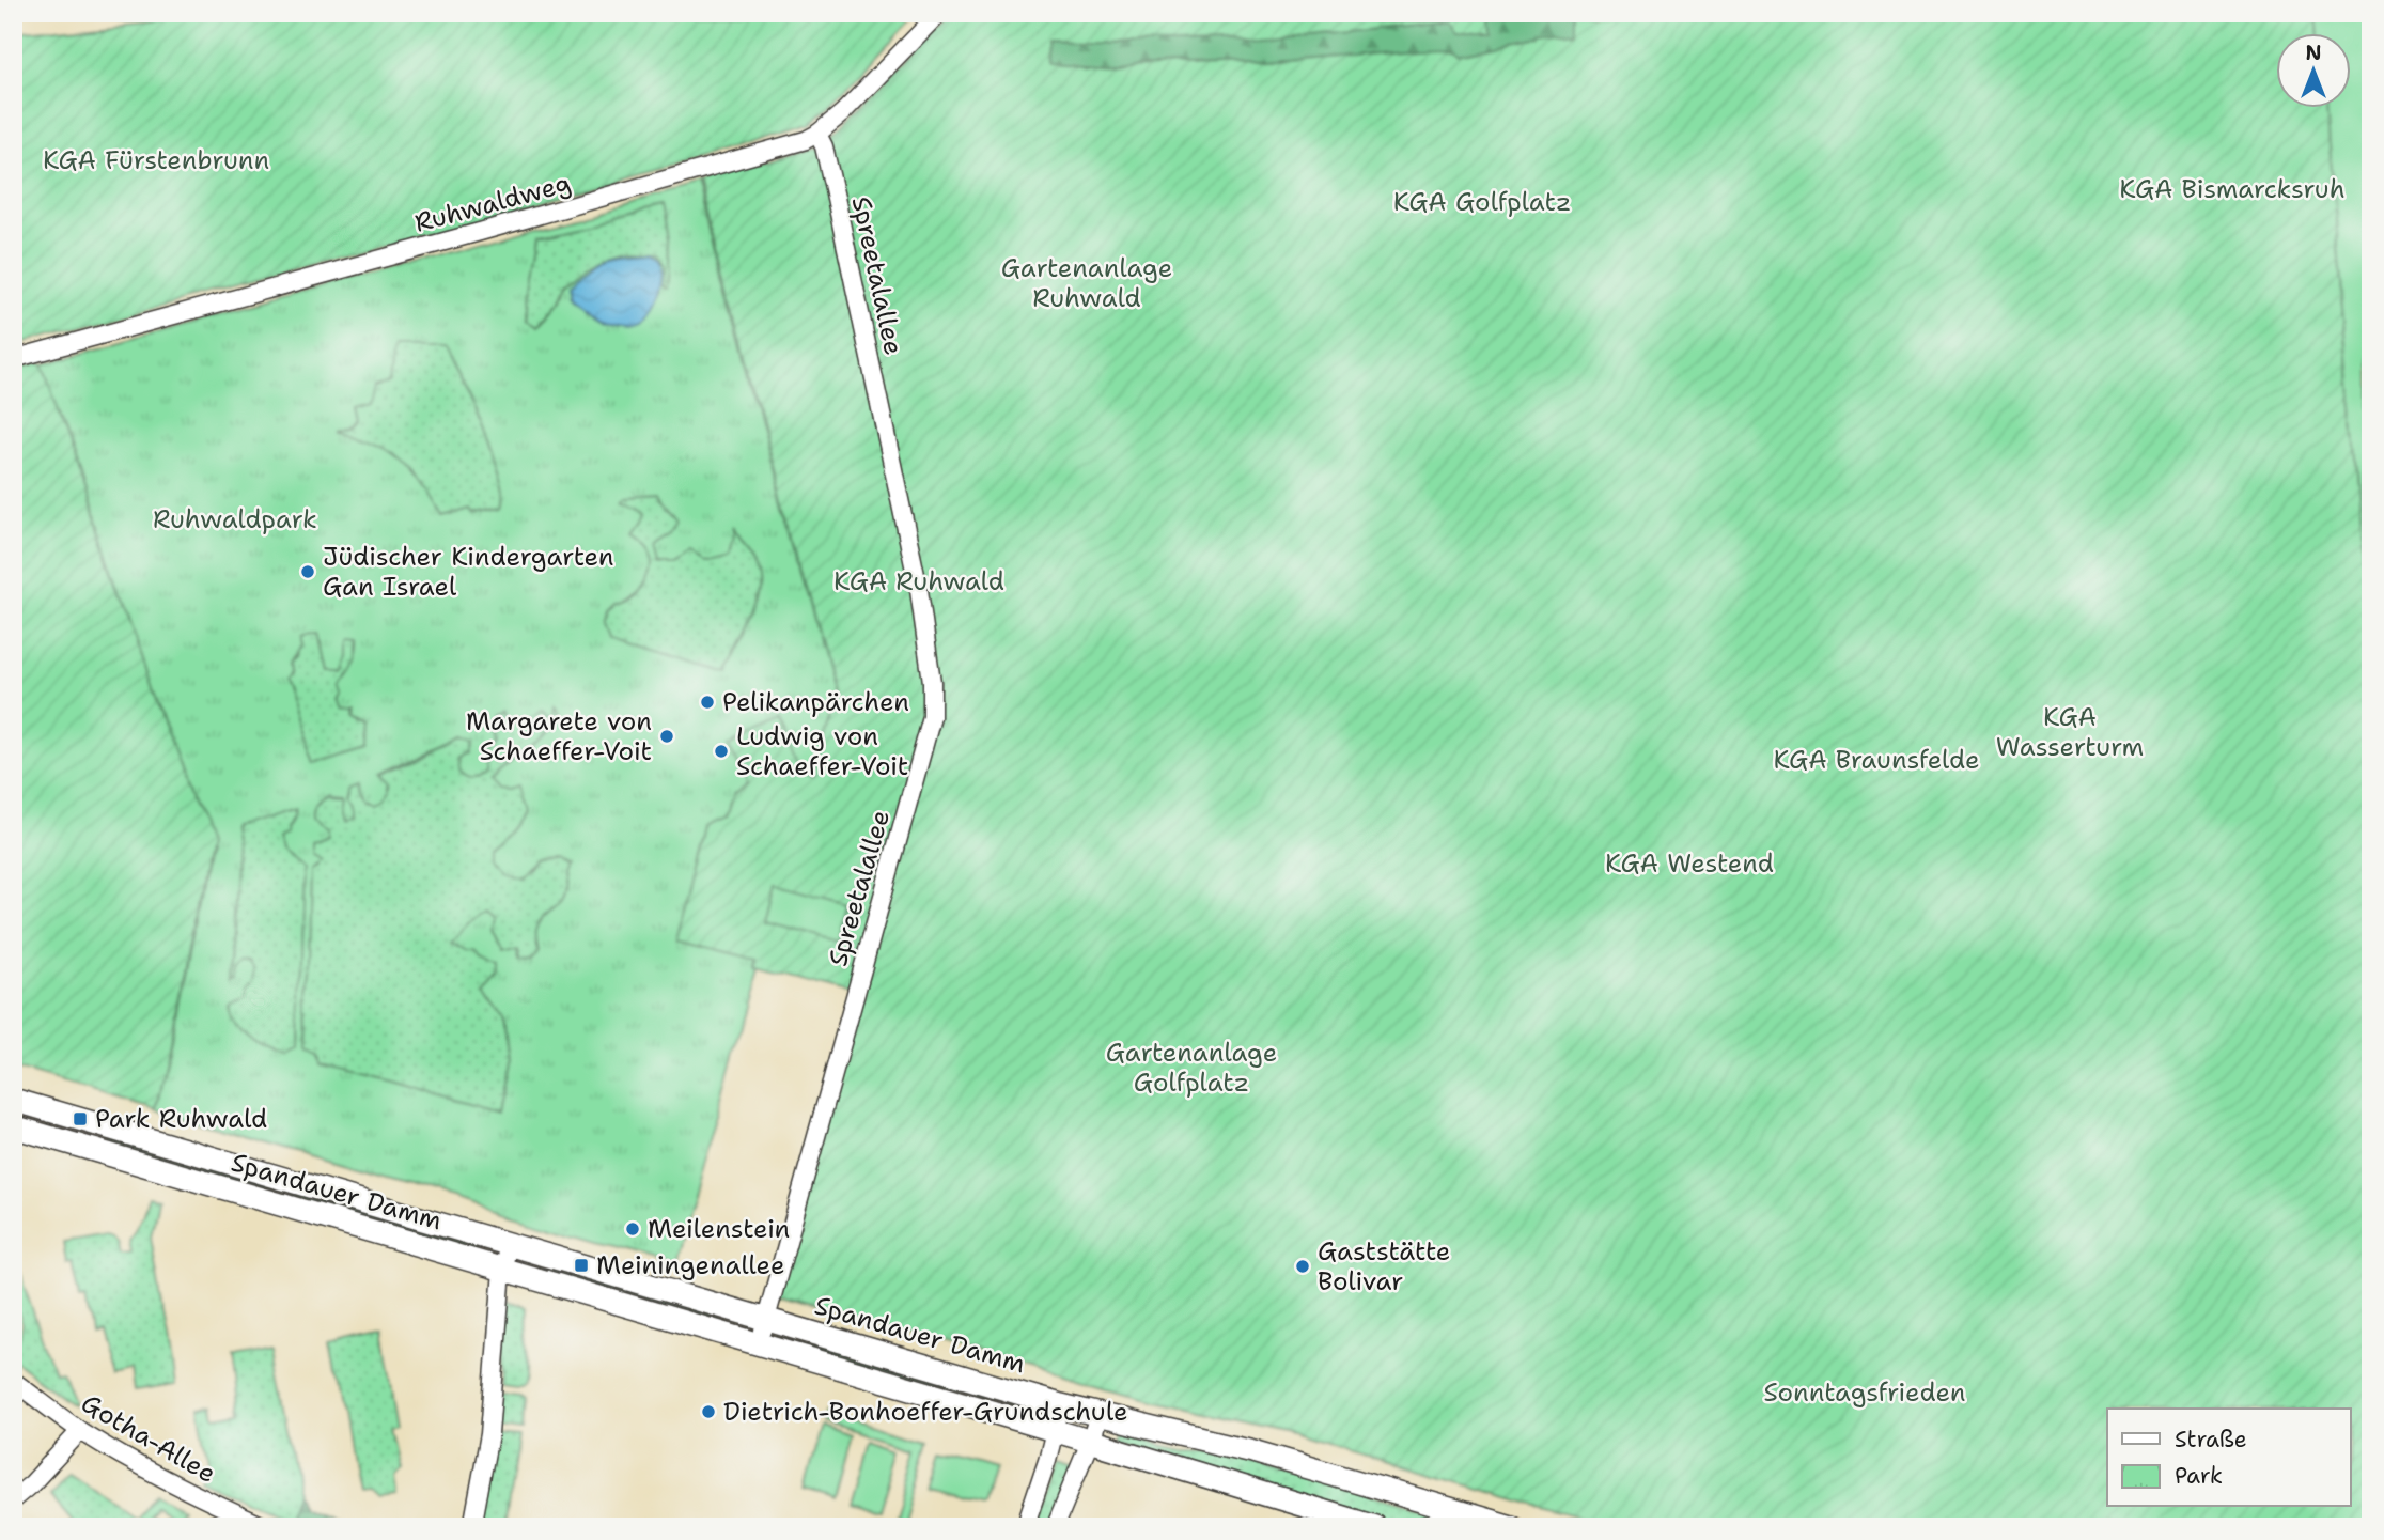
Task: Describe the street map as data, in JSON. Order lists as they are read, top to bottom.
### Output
{
  "streets": {
    "main road": ["Spandauer Damm"],
    "street": ["Ruhwaldweg", "Spreetalallee", "Gotha-Allee"]
  },
  "crossings": [
    ["Ruhwaldweg", "Spreetalallee"],
    ["Spreetalallee", "Spandauer Damm"]
  ],
  "parks": [
    "KGA Fürstenbrunn",
    "KGA Bismarcksruh",
    "KGA Golfplatz",
    "Gartenanlage Ruhwald",
    "Ruhwaldpark",
    "KGA Ruhwald",
    "KGA Wasserturm",
    "KGA Braunsfelde",
    "KGA Westend",
    "Gartenanlage Golfplatz",
    "Sonntagsfrieden"
  ],
  "places": {
    "other": [
      "Jüdischer Kindergarten Gan Israel",
      "Pelikanpärchen",
      "Margarete von Schaeffer-Voit",
      "Ludwig von Schaeffer-Voit",
      "Meilenstein",
      "Gaststätte Bolivar",
      "Dietrich-Bonhoeffer-Grundschule"
    ],
    "transit": ["Park Ruhwald", "Meiningenallee"]
  },
  "legend": ["Straße", "Park"],
  "north": "top"
}
